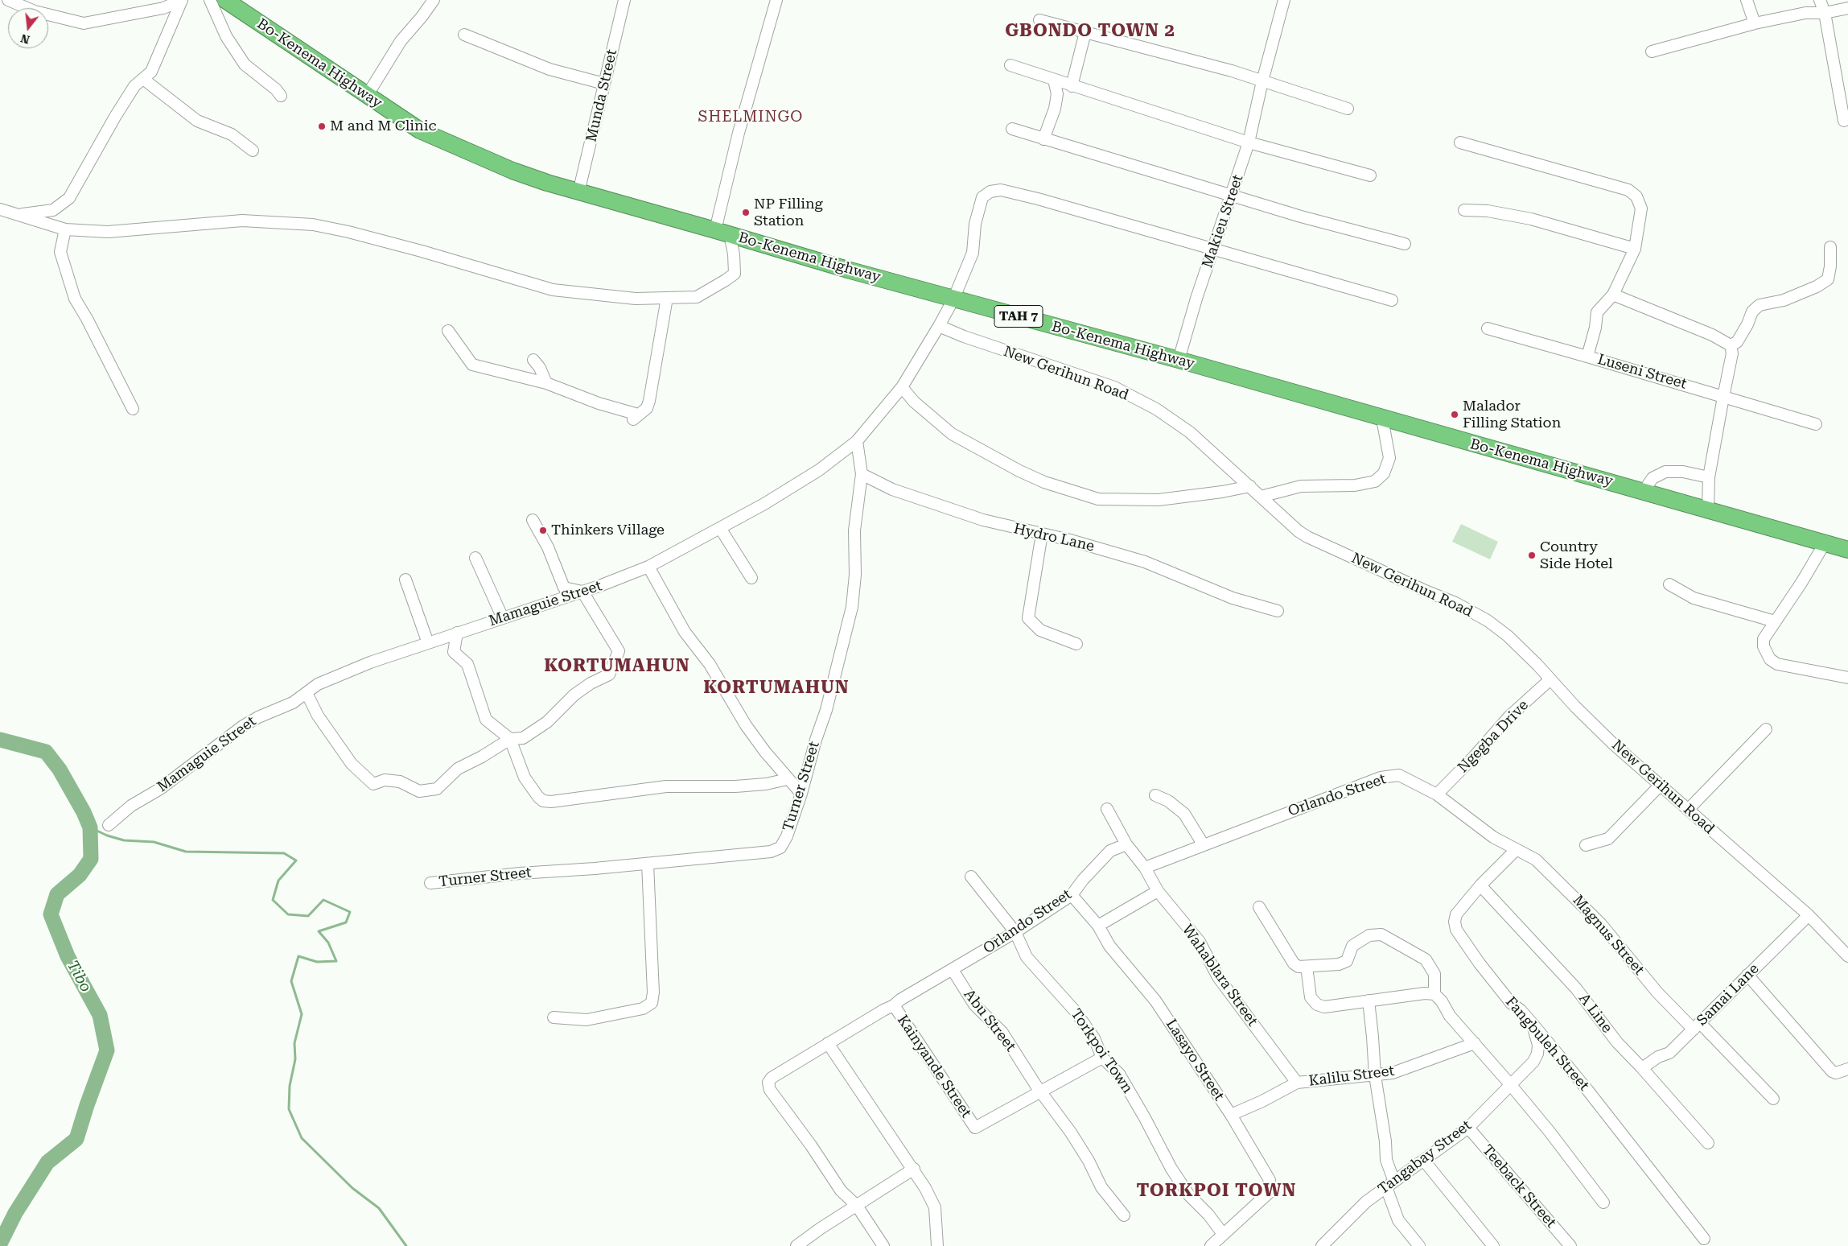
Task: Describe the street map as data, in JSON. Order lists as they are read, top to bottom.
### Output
{
  "streets": {
    "highway": ["Bo-Kenema Highway", "TAH 7"],
    "street": [
      "Munda Street",
      "Makieu Street",
      "Luseni Street",
      "New Gerihun Road",
      "Hydro Lane",
      "Mamaguie Street",
      "Ngegba Drive",
      "Turner Street",
      "Orlando Street",
      "Magnus Street",
      "Wahablara Street",
      "Samai Lane",
      "A Line",
      "Abu Street",
      "Fangbuleh Street",
      "Torkpoi Town",
      "Lasayo Street",
      "Kainyande Street",
      "Kalilu Street",
      "Tangabay Street",
      "Teeback Street"
    ]
  },
  "crossings": [
    ["Bo-Kenema Highway", "Munda Street"],
    ["Bo-Kenema Highway", "Makieu Street"],
    ["New Gerihun Road", "Mamaguie Street"],
    ["New Gerihun Road", "Ngegba Drive"],
    ["New Gerihun Road", "Samai Lane"],
    ["Hydro Lane", "Turner Street"],
    ["Ngegba Drive", "Orlando Street"],
    ["Orlando Street", "Magnus Street"],
    ["Orlando Street", "Wahablara Street"],
    ["Orlando Street", "Abu Street"],
    ["Orlando Street", "Fangbuleh Street"],
    ["Orlando Street", "Torkpoi Town"],
    ["Orlando Street", "Lasayo Street"],
    ["Orlando Street", "Kainyande Street"],
    ["Magnus Street", "Samai Lane"],
    ["Magnus Street", "Fangbuleh Street"],
    ["Wahablara Street", "Kalilu Street"],
    ["Samai Lane", "A Line"],
    ["A Line", "Fangbuleh Street"],
    ["Abu Street", "Kainyande Street"],
    ["Fangbuleh Street", "Tangabay Street"],
    ["Torkpoi Town", "Lasayo Street"],
    ["Tangabay Street", "Teeback Street"]
  ],
  "districts": [
    "GBONDO TOWN 2",
    "SHELMINGO",
    "KORTUMAHUN",
    "KORTUMAHUN",
    "TORKPOI TOWN"
  ],
  "water": ["Tibo"],
  "places": [
    "M and M Clinic",
    "NP Filling Station",
    "Malador Filling Station",
    "Thinkers Village",
    "Country Side Hotel"
  ],
  "north": "bottom"
}
